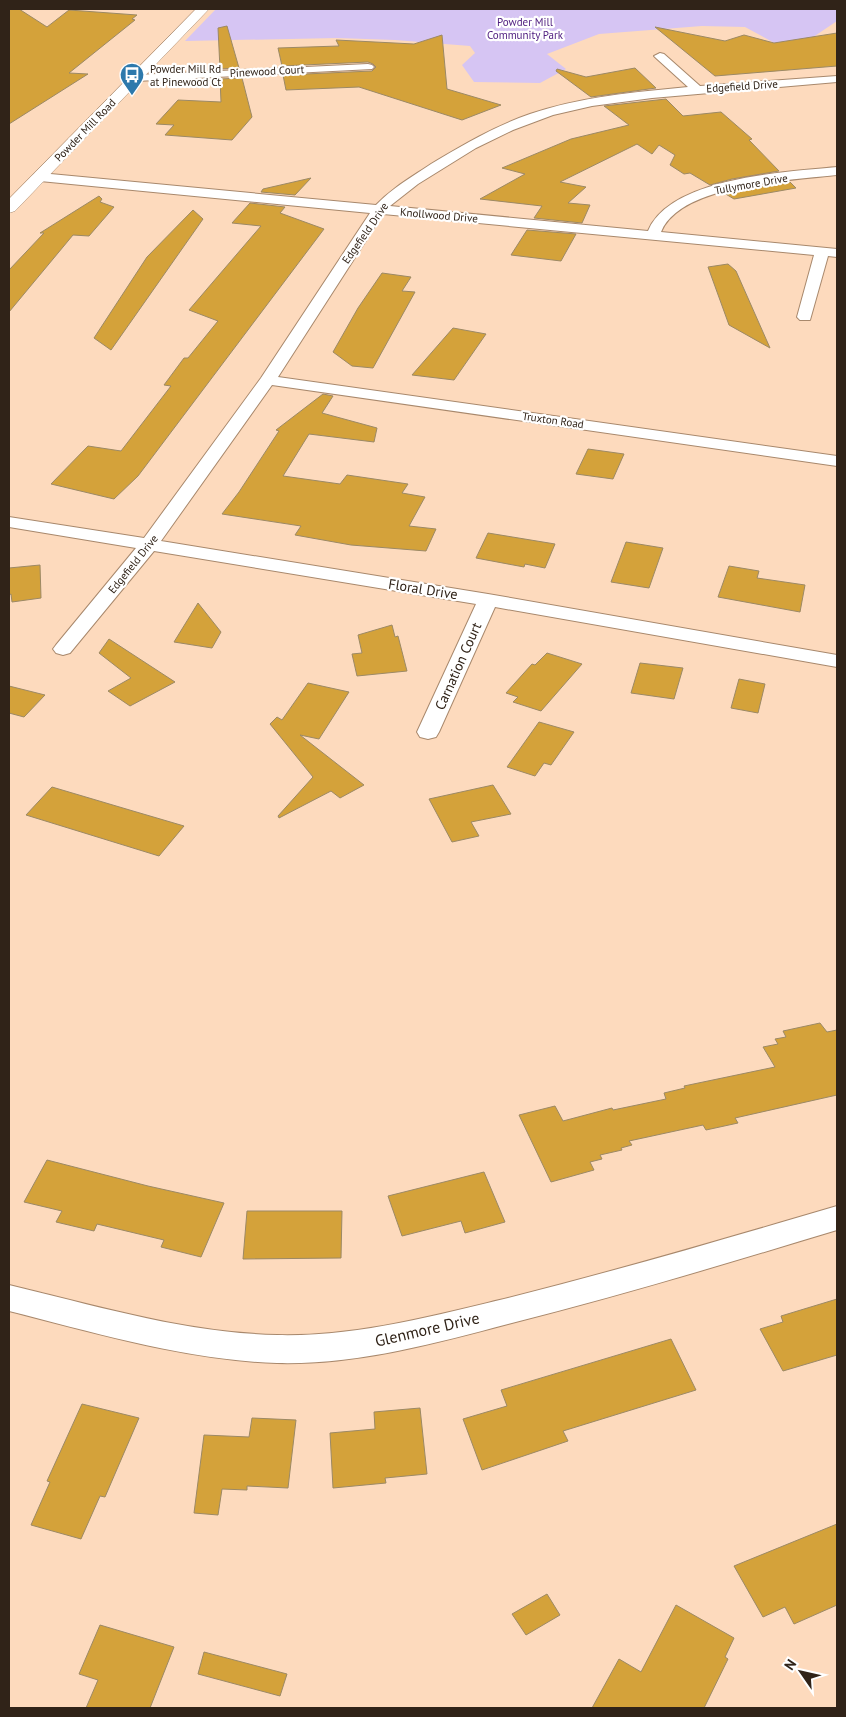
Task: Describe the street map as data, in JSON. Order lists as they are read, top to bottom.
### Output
{
  "streets": {
    "main road": ["Powder Mill Road"],
    "street": [
      "Pinewood Court",
      "Edgefield Drive",
      "Tullymore Drive",
      "Knollwood Drive",
      "Truxton Road",
      "Floral Drive",
      "Carnation Court",
      "Glenmore Drive"
    ]
  },
  "crossings": [
    ["Pinewood Court", "Powder Mill Road"],
    ["Edgefield Drive", "Knollwood Drive"],
    ["Edgefield Drive", "Truxton Road"],
    ["Edgefield Drive", "Floral Drive"],
    ["Powder Mill Road", "Knollwood Drive"],
    ["Tullymore Drive", "Knollwood Drive"],
    ["Floral Drive", "Carnation Court"]
  ],
  "parks": ["Powder Mill Community Park"],
  "places": {
    "bus stop": ["Powder Mill Rd at Pinewood Ct"]
  },
  "north": "top left"
}
